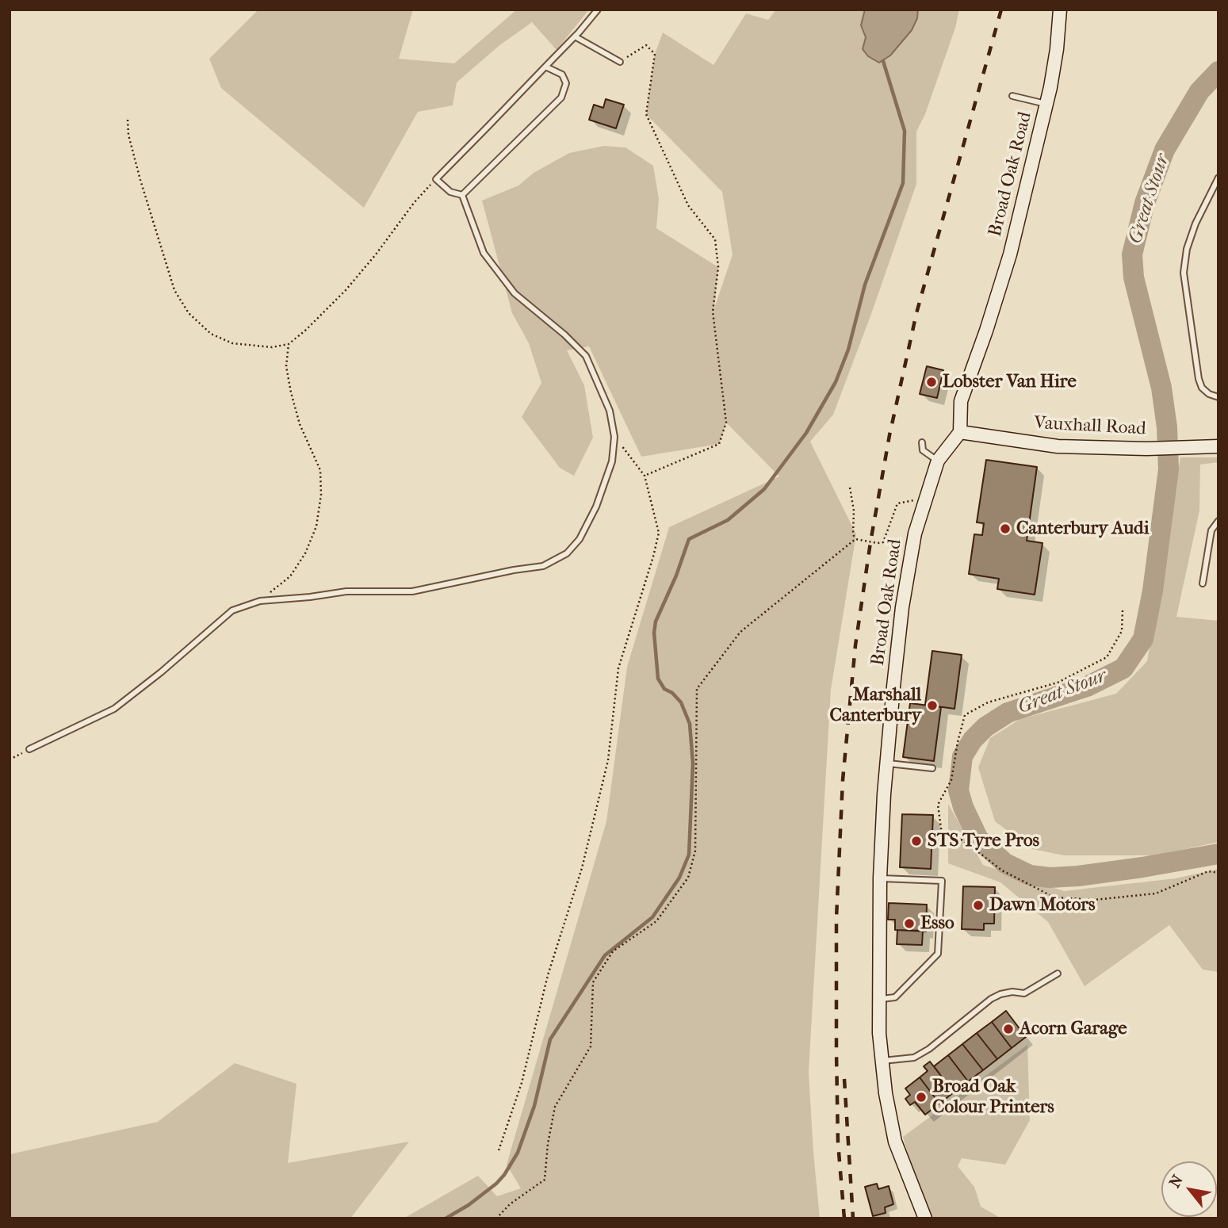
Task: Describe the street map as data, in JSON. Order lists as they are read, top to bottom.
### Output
{
  "streets": {
    "street": ["Broad Oak Road", "Vauxhall Road"]
  },
  "crossings": [
    ["Broad Oak Road", "Vauxhall Road"]
  ],
  "water": ["Great Stour"],
  "places": [
    "Lobster Van Hire",
    "Canterbury Audi",
    "Marshall Canterbury",
    "STS Tyre Pros",
    "Dawn Motors",
    "Esso",
    "Acorn Garage",
    "Broad Oak Colour Printers"
  ],
  "north": "top left"
}
